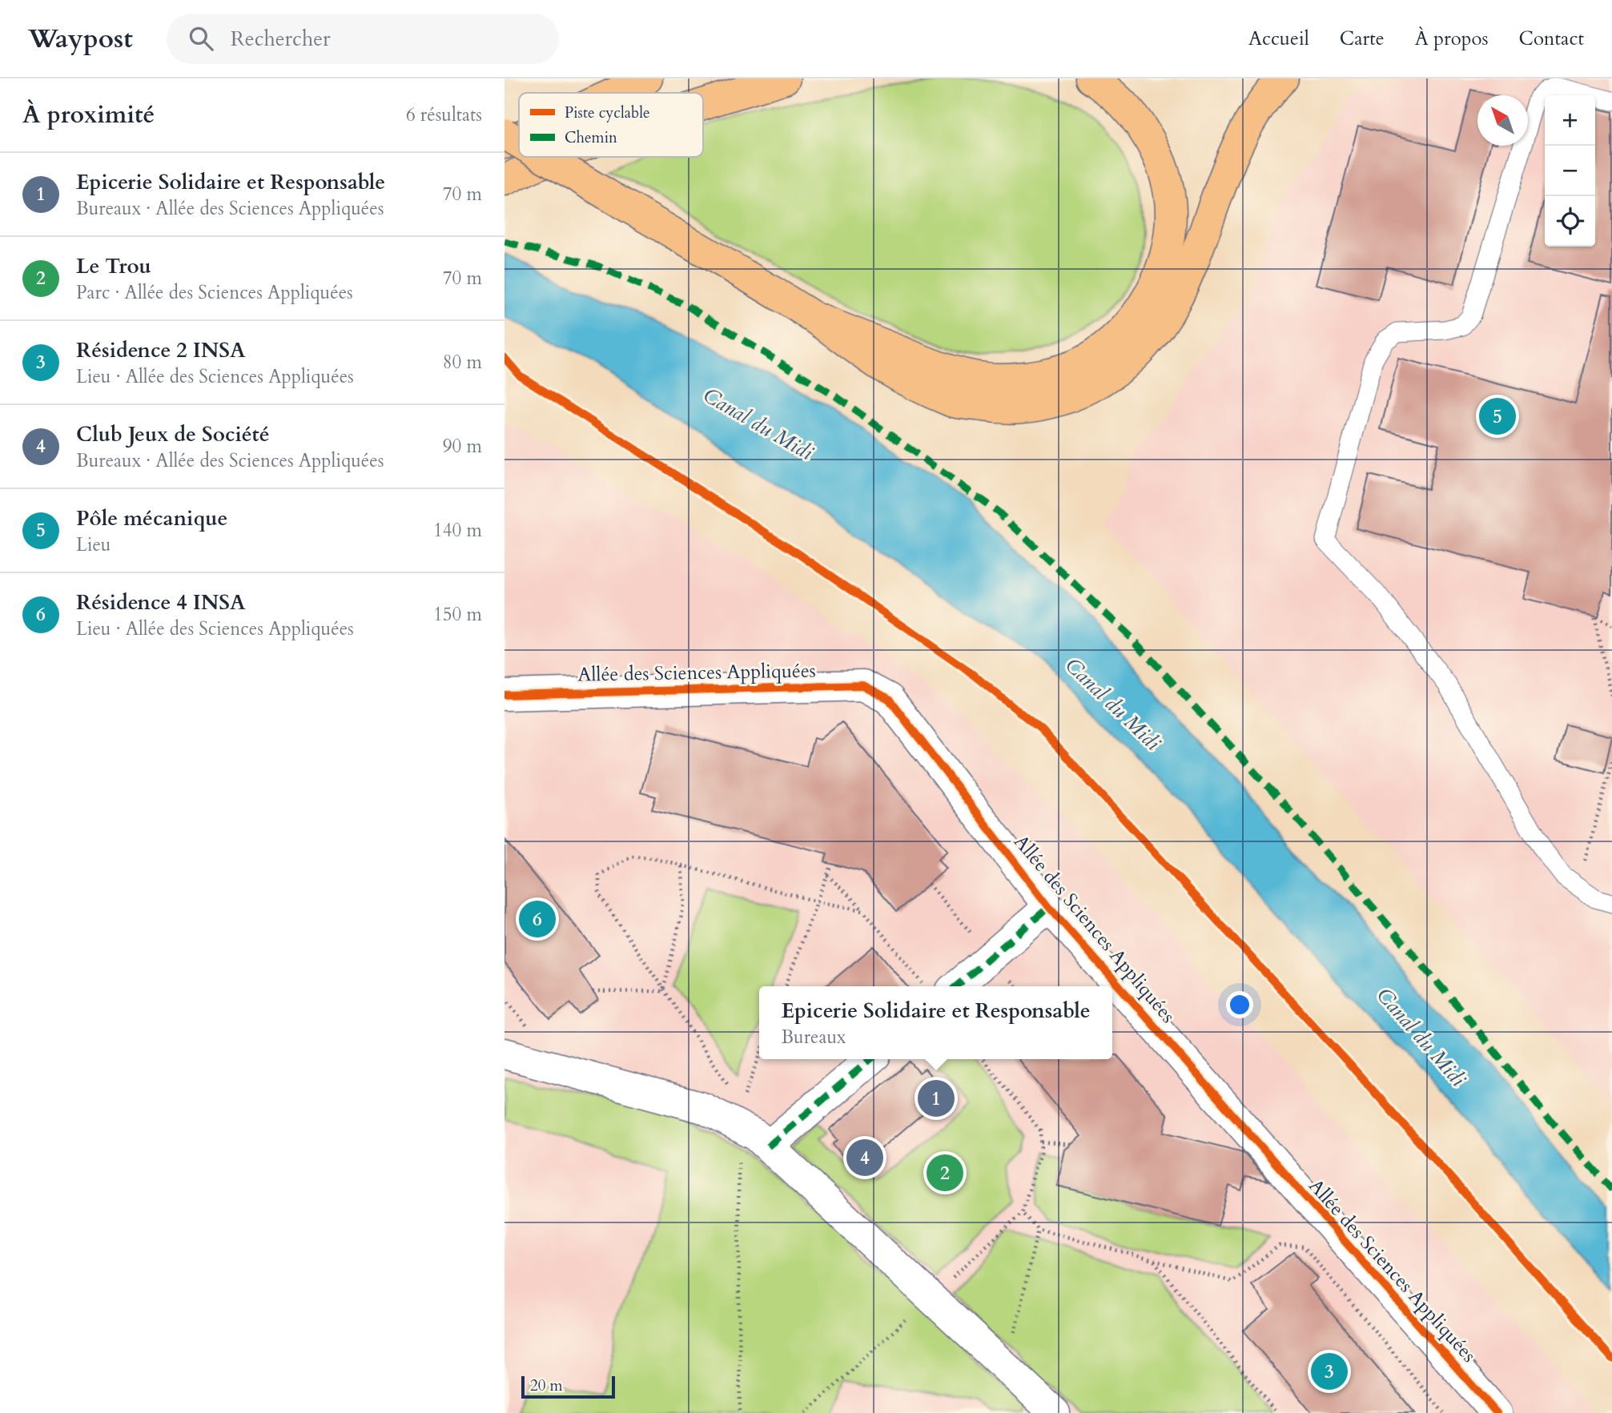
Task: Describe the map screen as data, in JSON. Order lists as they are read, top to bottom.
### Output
{
  "streets": {
    "street": ["Allée des Sciences Appliquées"]
  },
  "water": ["Canal du Midi"],
  "legend": ["Piste cyclable", "Chemin"],
  "scale_bar": "20 m",
  "north": "top left",
  "page": {
    "header": "Waypost",
    "search": "Rechercher",
    "nav": [
      "Accueil",
      "Carte",
      "À propos",
      "Contact"
    ],
    "heading": ["À proximité", "6 résultats"],
    "map_buttons": ["+", "−"],
    "list": [
      {
        "mark": "1",
        "name": "Epicerie Solidaire et Responsable",
        "note": "Bureaux · Allée des Sciences Appliquées",
        "value": "70 m"
      },
      {
        "mark": "2",
        "name": "Le Trou",
        "note": "Parc · Allée des Sciences Appliquées",
        "value": "70 m"
      },
      {
        "mark": "3",
        "name": "Résidence 2 INSA",
        "note": "Lieu · Allée des Sciences Appliquées",
        "value": "80 m"
      },
      {
        "mark": "4",
        "name": "Club Jeux de Société",
        "note": "Bureaux · Allée des Sciences Appliquées",
        "value": "90 m"
      },
      {
        "mark": "5",
        "name": "Pôle mécanique",
        "note": "Lieu",
        "value": "140 m"
      },
      {
        "mark": "6",
        "name": "Résidence 4 INSA",
        "note": "Lieu · Allée des Sciences Appliquées",
        "value": "150 m"
      }
    ],
    "pins": [
      "5",
      "6",
      "1",
      "4",
      "2",
      "3"
    ],
    "popup": ["Epicerie Solidaire et Responsable", "Bureaux"],
    "scale": "20 m"
  }
}
